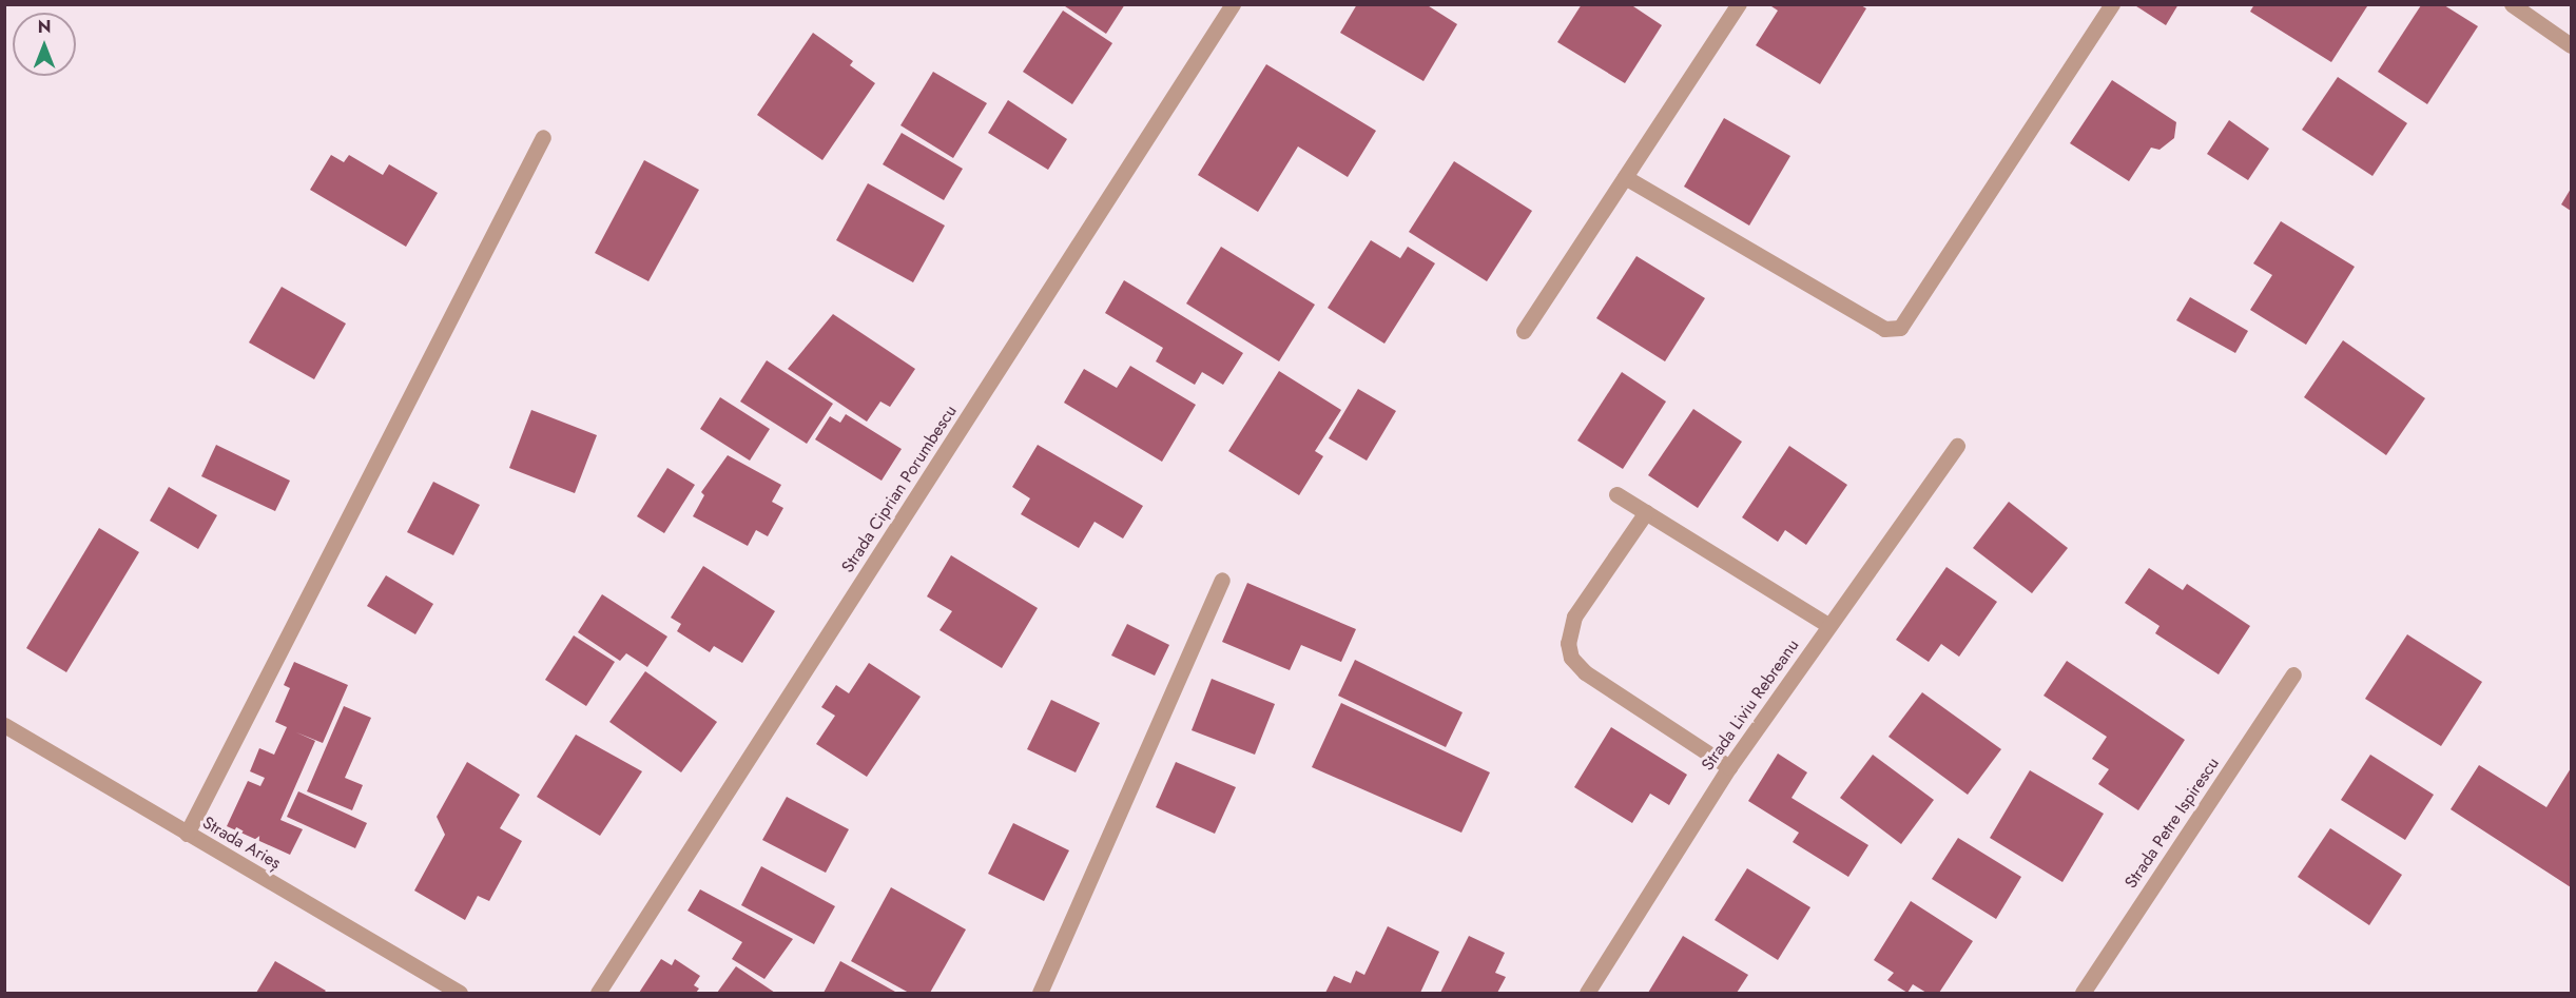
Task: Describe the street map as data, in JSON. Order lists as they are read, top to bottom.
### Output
{
  "streets": {
    "street": [
      "Strada Ciprian Porumbescu",
      "Strada Liviu Rebreanu",
      "Strada Petre Ispirescu",
      "Strada Arieș"
    ]
  },
  "north": "top"
}
